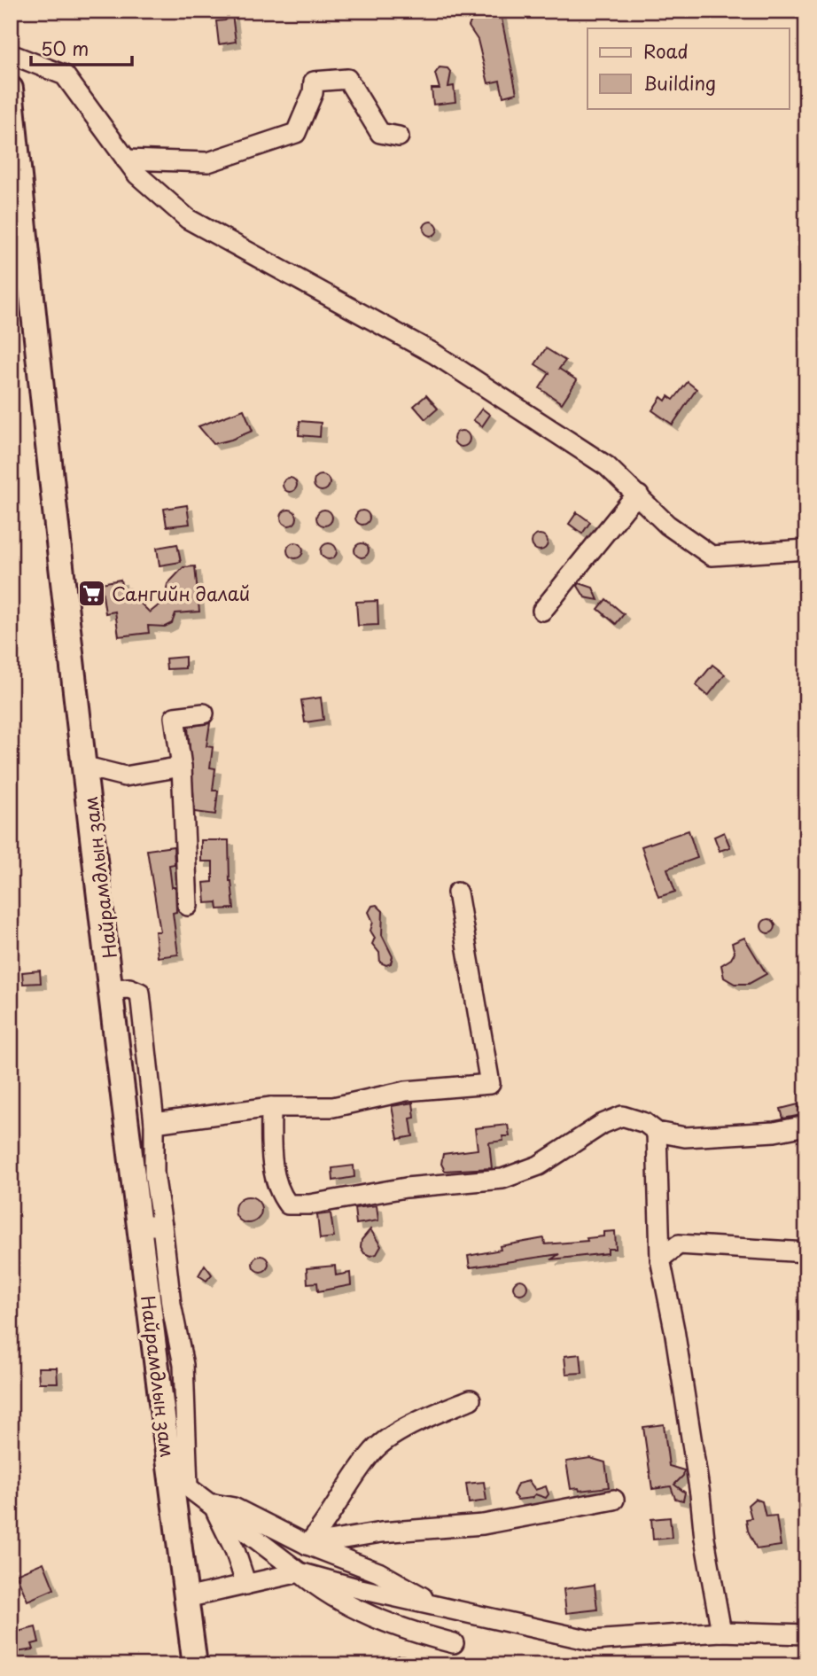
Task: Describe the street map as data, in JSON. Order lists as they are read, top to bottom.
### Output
{
  "streets": {
    "main road": ["Найрамдлын зам"]
  },
  "places": {
    "supermarket": ["Сангийн далай"]
  },
  "legend": ["Road", "Building"],
  "scale_bar": "50 m"
}
